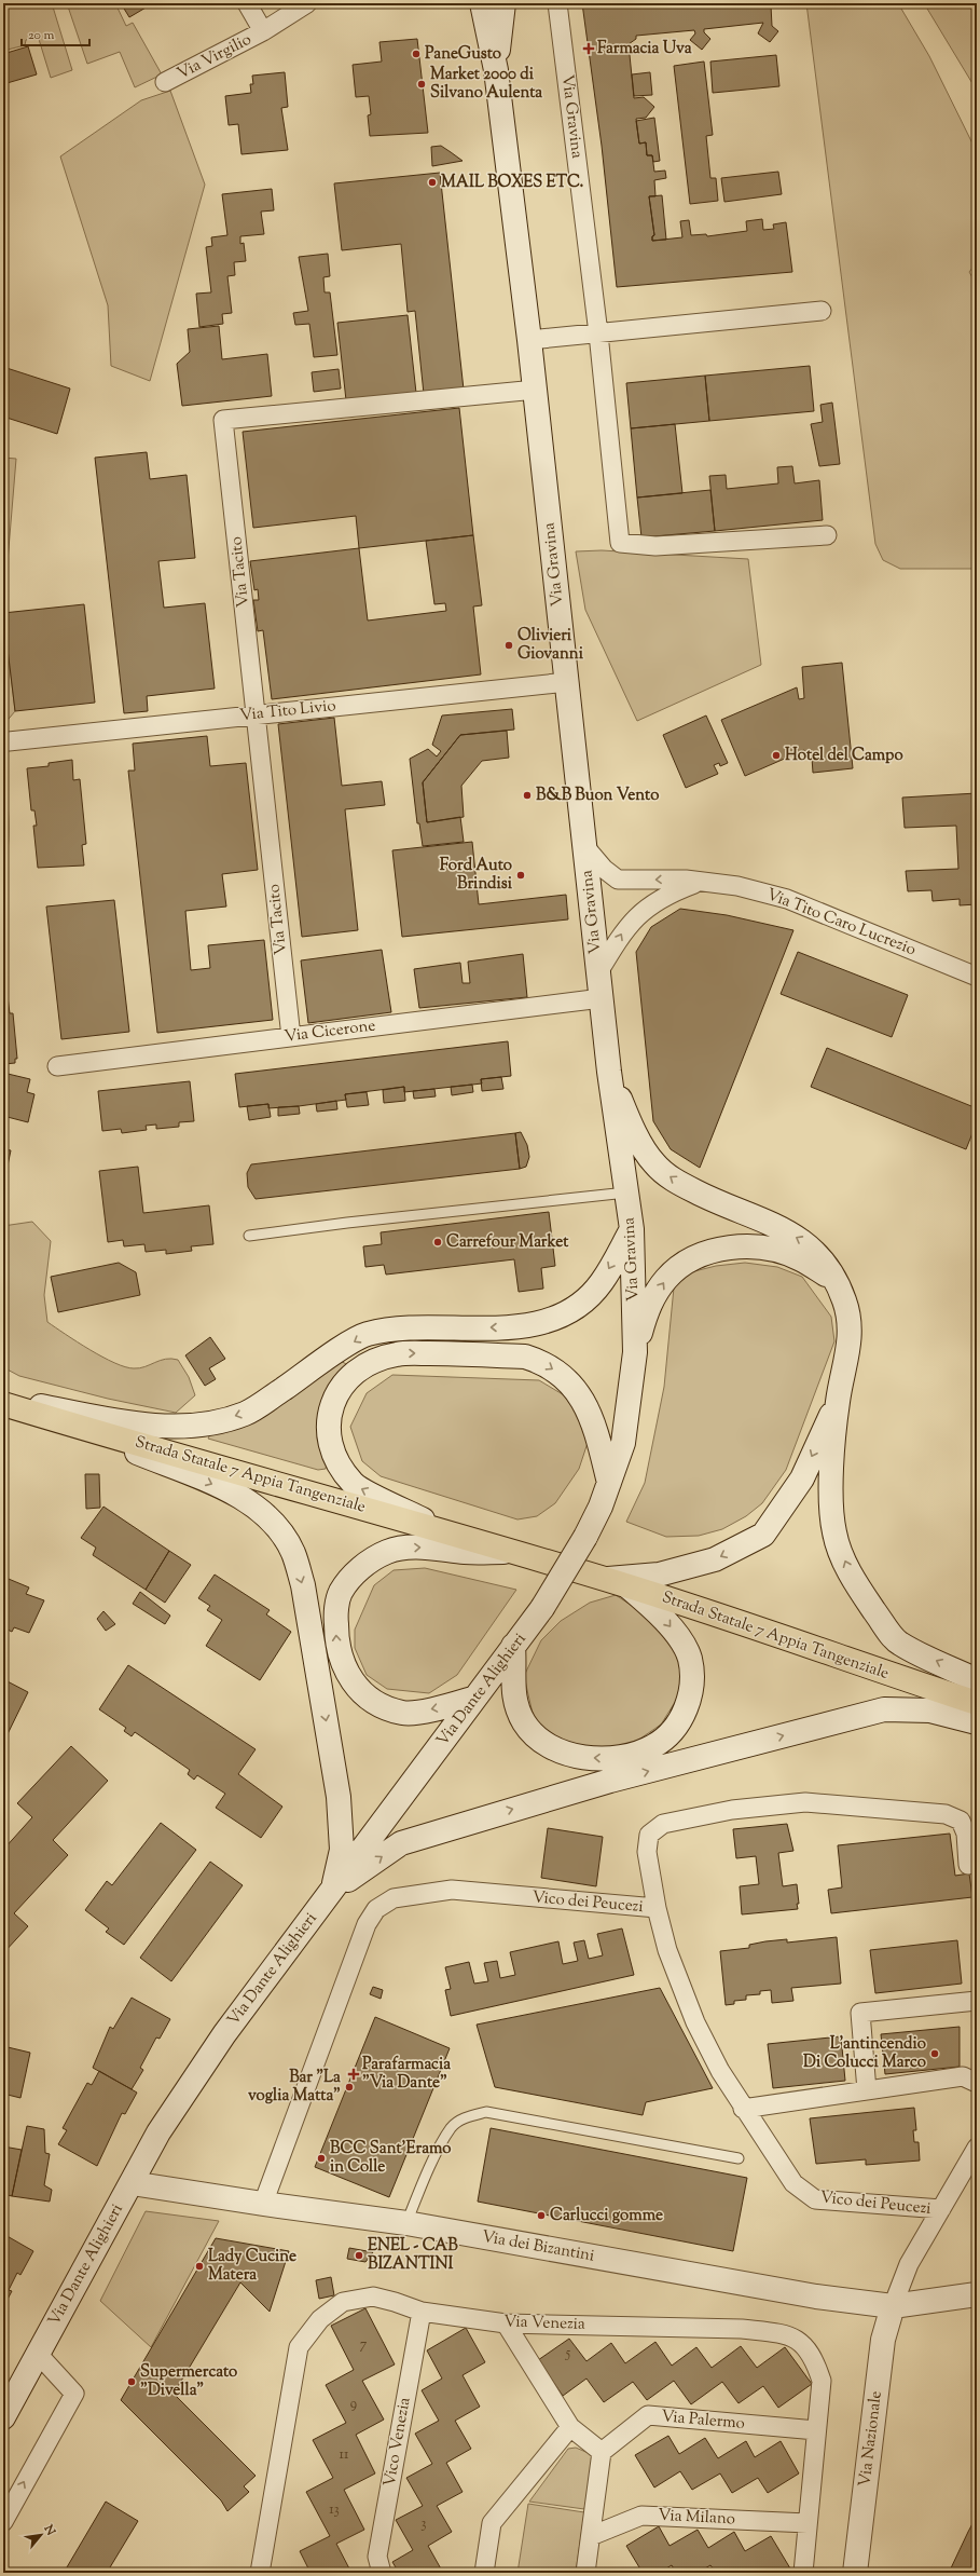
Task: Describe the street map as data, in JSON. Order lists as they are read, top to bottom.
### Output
{
  "streets": {
    "highway": ["Strada Statale 7 Appia Tangenziale"],
    "main road": [
      "Via Gravina",
      "Via Dante Alighieri",
      "Via dei Bizantini",
      "Via Nazionale"
    ],
    "street": [
      "Via Virgilio",
      "Via Tacito",
      "Via Tito Livio",
      "Via Tito Caro Lucrezio",
      "Via Cicerone",
      "Vico dei Peucezi",
      "Via Venezia",
      "Via Palermo",
      "Vico Venezia",
      "Via Milano"
    ]
  },
  "crossings": [
    ["Via Gravina", "Via Tacito"],
    ["Via Gravina", "Via Tito Livio"],
    ["Via Gravina", "Via Tito Caro Lucrezio"],
    ["Via Gravina", "Via Cicerone"],
    ["Via Gravina", "Via Dante Alighieri"],
    ["Via Tacito", "Via Tito Livio"],
    ["Via Tacito", "Via Cicerone"],
    ["Via Dante Alighieri", "Via dei Bizantini"],
    ["Vico dei Peucezi", "Via dei Bizantini"],
    ["Via dei Bizantini", "Via Nazionale"],
    ["Via Venezia", "Via Palermo"],
    ["Via Venezia", "Vico Venezia"],
    ["Via Venezia", "Via Milano"]
  ],
  "places": {
    "health": ["Farmacia Uva", "Parafarmacia \"Via Dante\""],
    "other": [
      "PaneGusto",
      "Market 2000 di Silvano Aulenta",
      "MAIL BOXES ETC.",
      "Olivieri Giovanni",
      "Hotel del Campo",
      "B&B Buon Vento",
      "Ford Auto Brindisi",
      "Carrefour Market",
      "L'antincendio Di Colucci Marco",
      "Bar \"La voglia Matta\"",
      "BCC Sant'Eramo in Colle",
      "Carlucci gomme",
      "ENEL - CAB BIZANTINI",
      "Lady Cucine Matera",
      "Supermercato \"Divella\""
    ]
  },
  "house_numbers": [
    "7",
    "5",
    "9",
    "11",
    "13",
    "3"
  ],
  "scale_bar": "20 m",
  "north": "top right"
}
